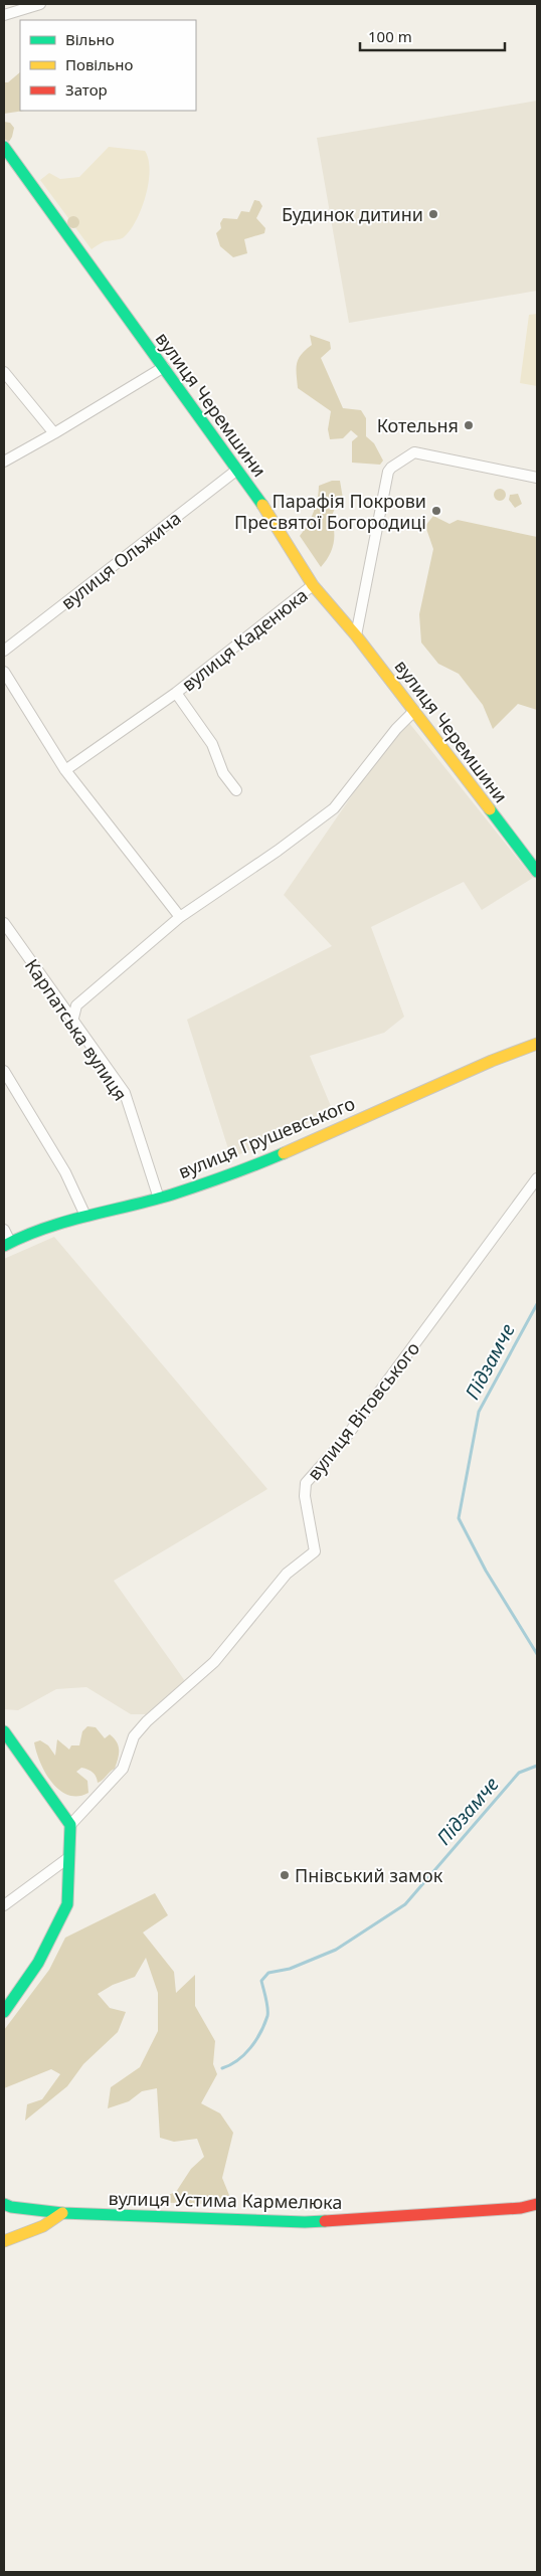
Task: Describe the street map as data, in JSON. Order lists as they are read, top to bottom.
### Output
{
  "streets": {
    "street": [
      "вулиця Черемшини",
      "вулиця Ольжича",
      "вулиця Каденюка",
      "Карпатська вулиця",
      "вулиця Грушевського",
      "вулиця Вітовського",
      "вулиця Устима Кармелюка"
    ]
  },
  "crossings": [
    ["вулиця Черемшини", "вулиця Ольжича"],
    ["вулиця Черемшини", "вулиця Каденюка"],
    ["Карпатська вулиця", "вулиця Грушевського"]
  ],
  "water": ["Підзамче"],
  "places": [
    "Будинок дитини",
    "Котельня",
    "Парафія Покрови Пресвятої Богородиці",
    "Пнівський замок"
  ],
  "legend": ["Вільно", "Повільно", "Затор"],
  "scale_bar": "100 m"
}
